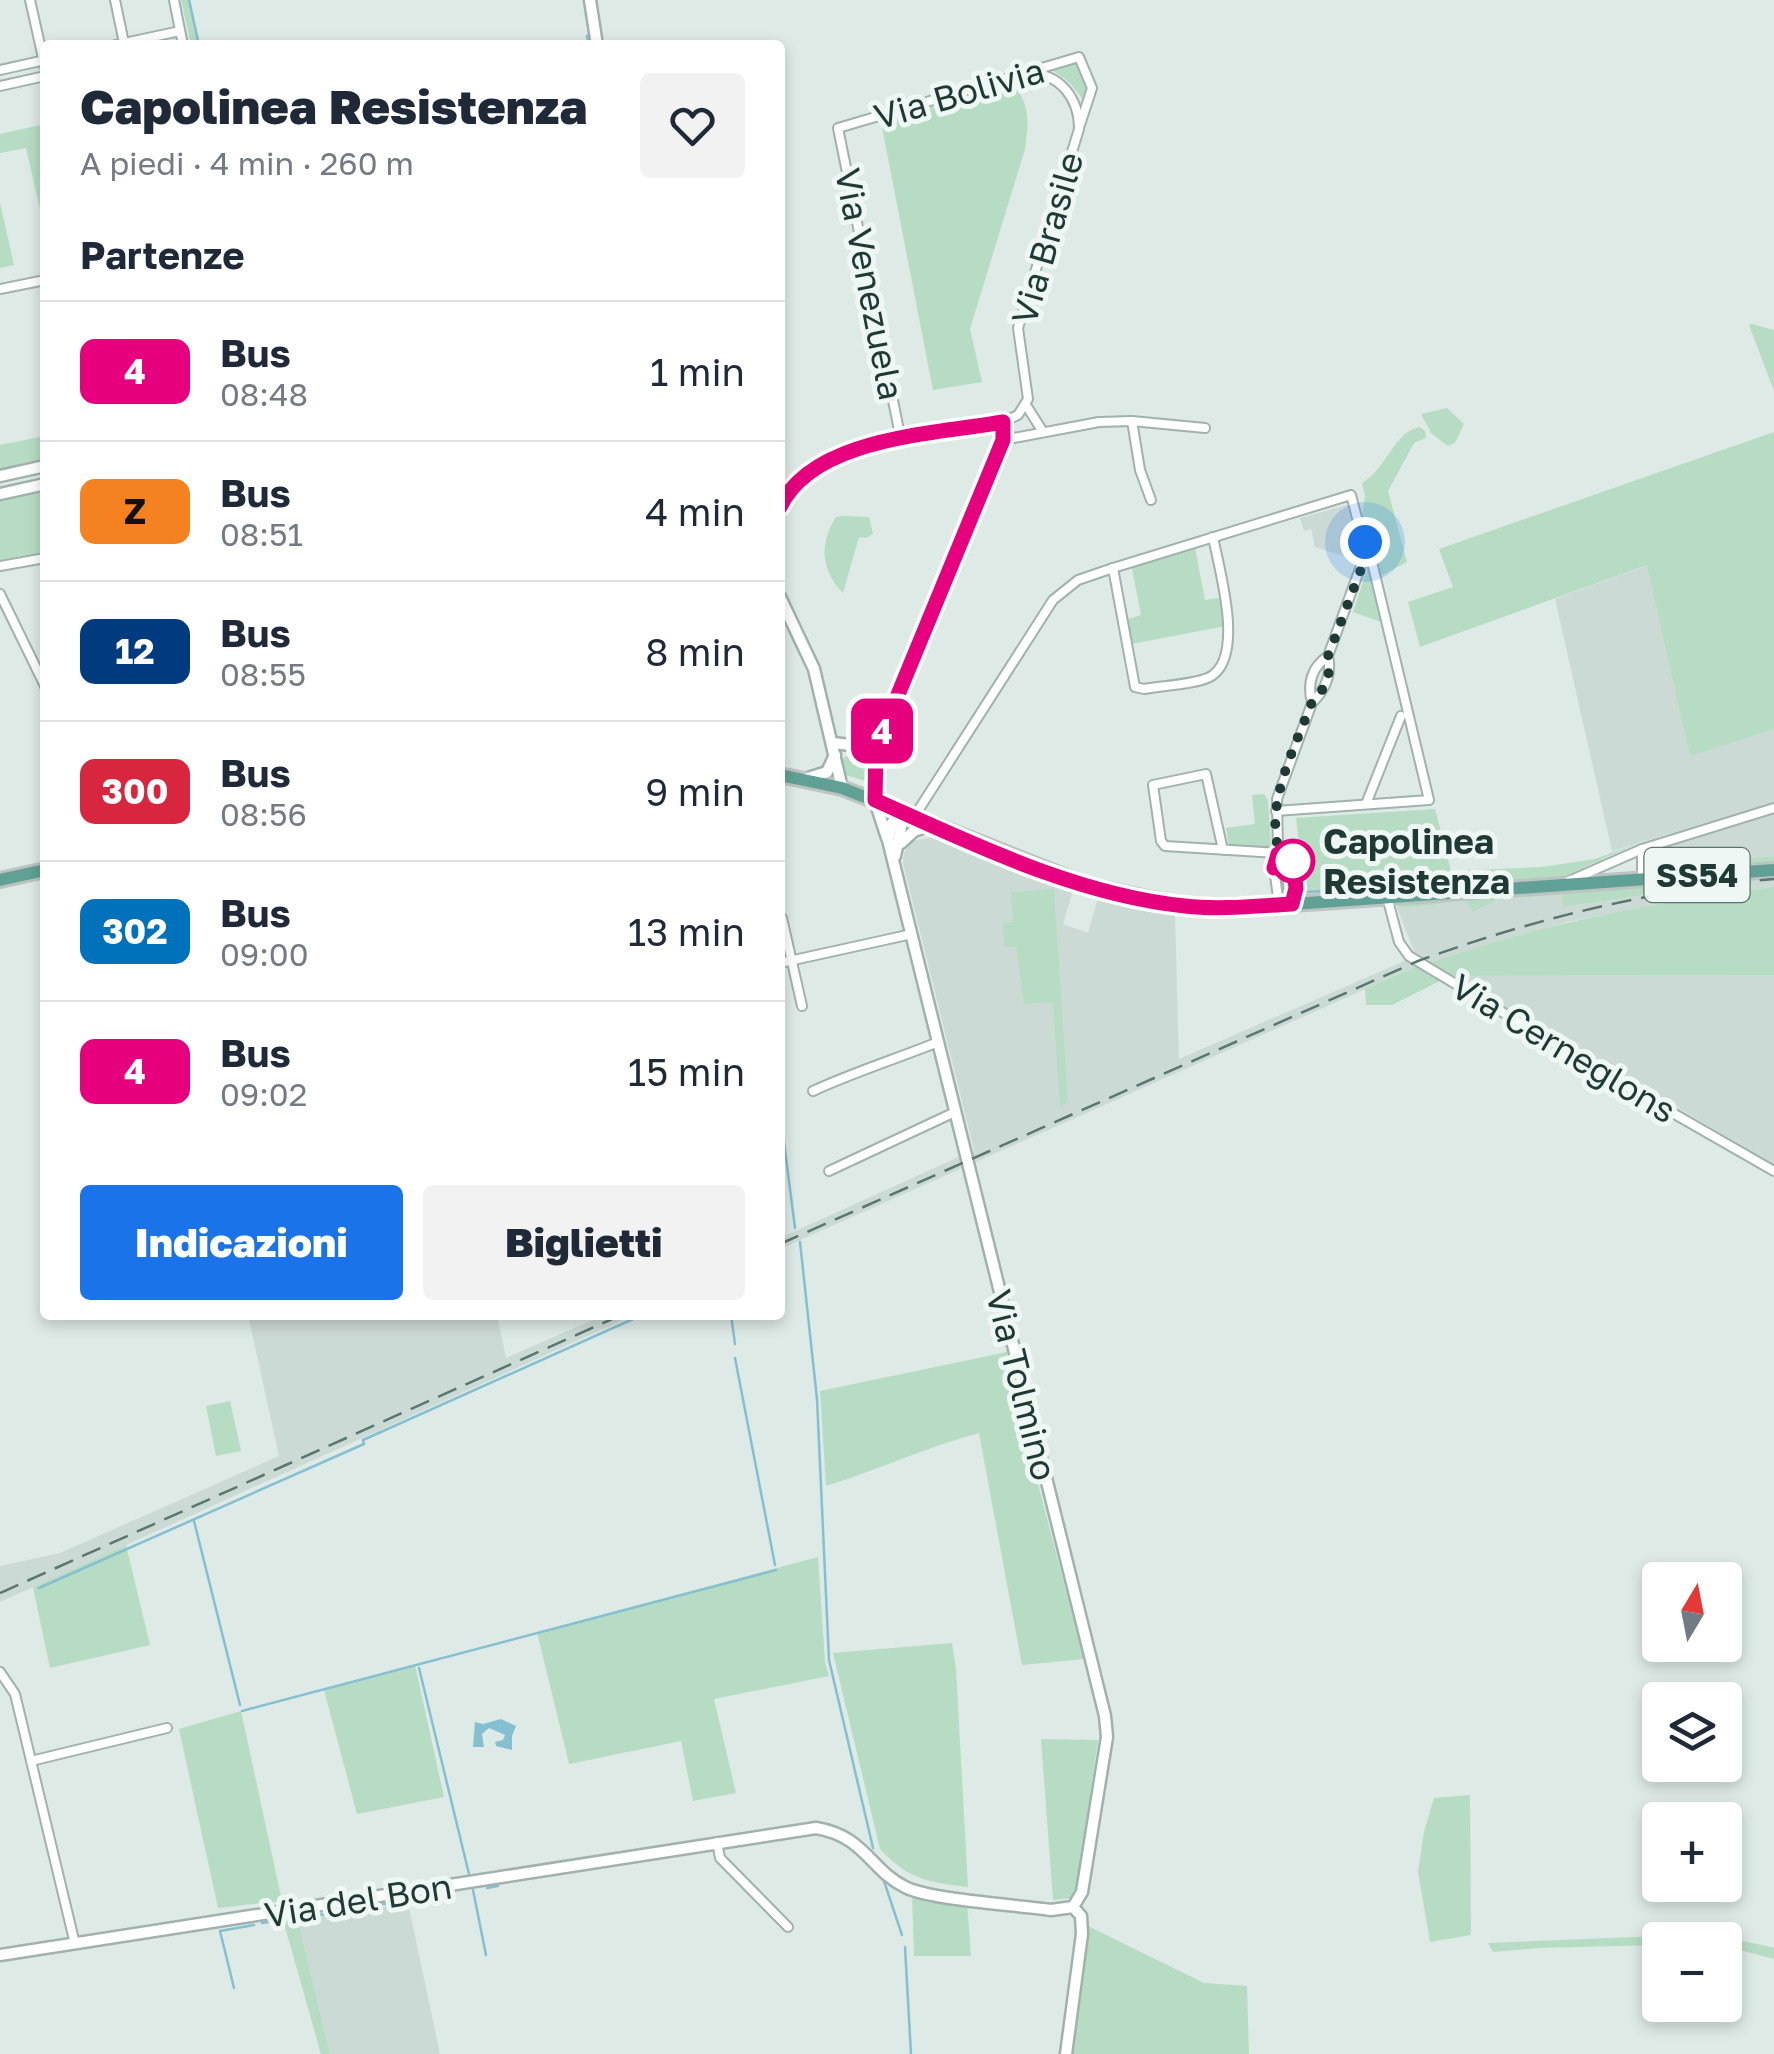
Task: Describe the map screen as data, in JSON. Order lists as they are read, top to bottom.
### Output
{
  "streets": {
    "main road": ["SS54"],
    "street": [
      "Via Bolivia",
      "Via Brasile",
      "Via Venezuela",
      "Via Cerneglons",
      "Via Tolmino",
      "Via del Bon"
    ]
  },
  "crossings": [
    ["Via Bolivia", "Via Brasile"],
    ["Via Bolivia", "Via Venezuela"],
    ["SS54", "Via Cerneglons"],
    ["Via Tolmino", "Via del Bon"]
  ],
  "places": ["Capolinea Resistenza"],
  "lines": ["bus line 4"],
  "north": "top",
  "page": {
    "on_map": "4",
    "heading": [
      ["Capolinea Resistenza", "A piedi · 4 min · 260 m"],
      "Partenze"
    ],
    "list": [
      {
        "mark": "4",
        "name": "Bus",
        "note": "08:48",
        "value": "1 min"
      },
      {
        "mark": "Z",
        "name": "Bus",
        "note": "08:51",
        "value": "4 min"
      },
      {
        "mark": "12",
        "name": "Bus",
        "note": "08:55",
        "value": "8 min"
      },
      {
        "mark": "300",
        "name": "Bus",
        "note": "08:56",
        "value": "9 min"
      },
      {
        "mark": "302",
        "name": "Bus",
        "note": "09:00",
        "value": "13 min"
      },
      {
        "mark": "4",
        "name": "Bus",
        "note": "09:02",
        "value": "15 min"
      }
    ],
    "buttons": ["Indicazioni", "Biglietti"],
    "map_buttons": ["+", "−"]
  }
}
